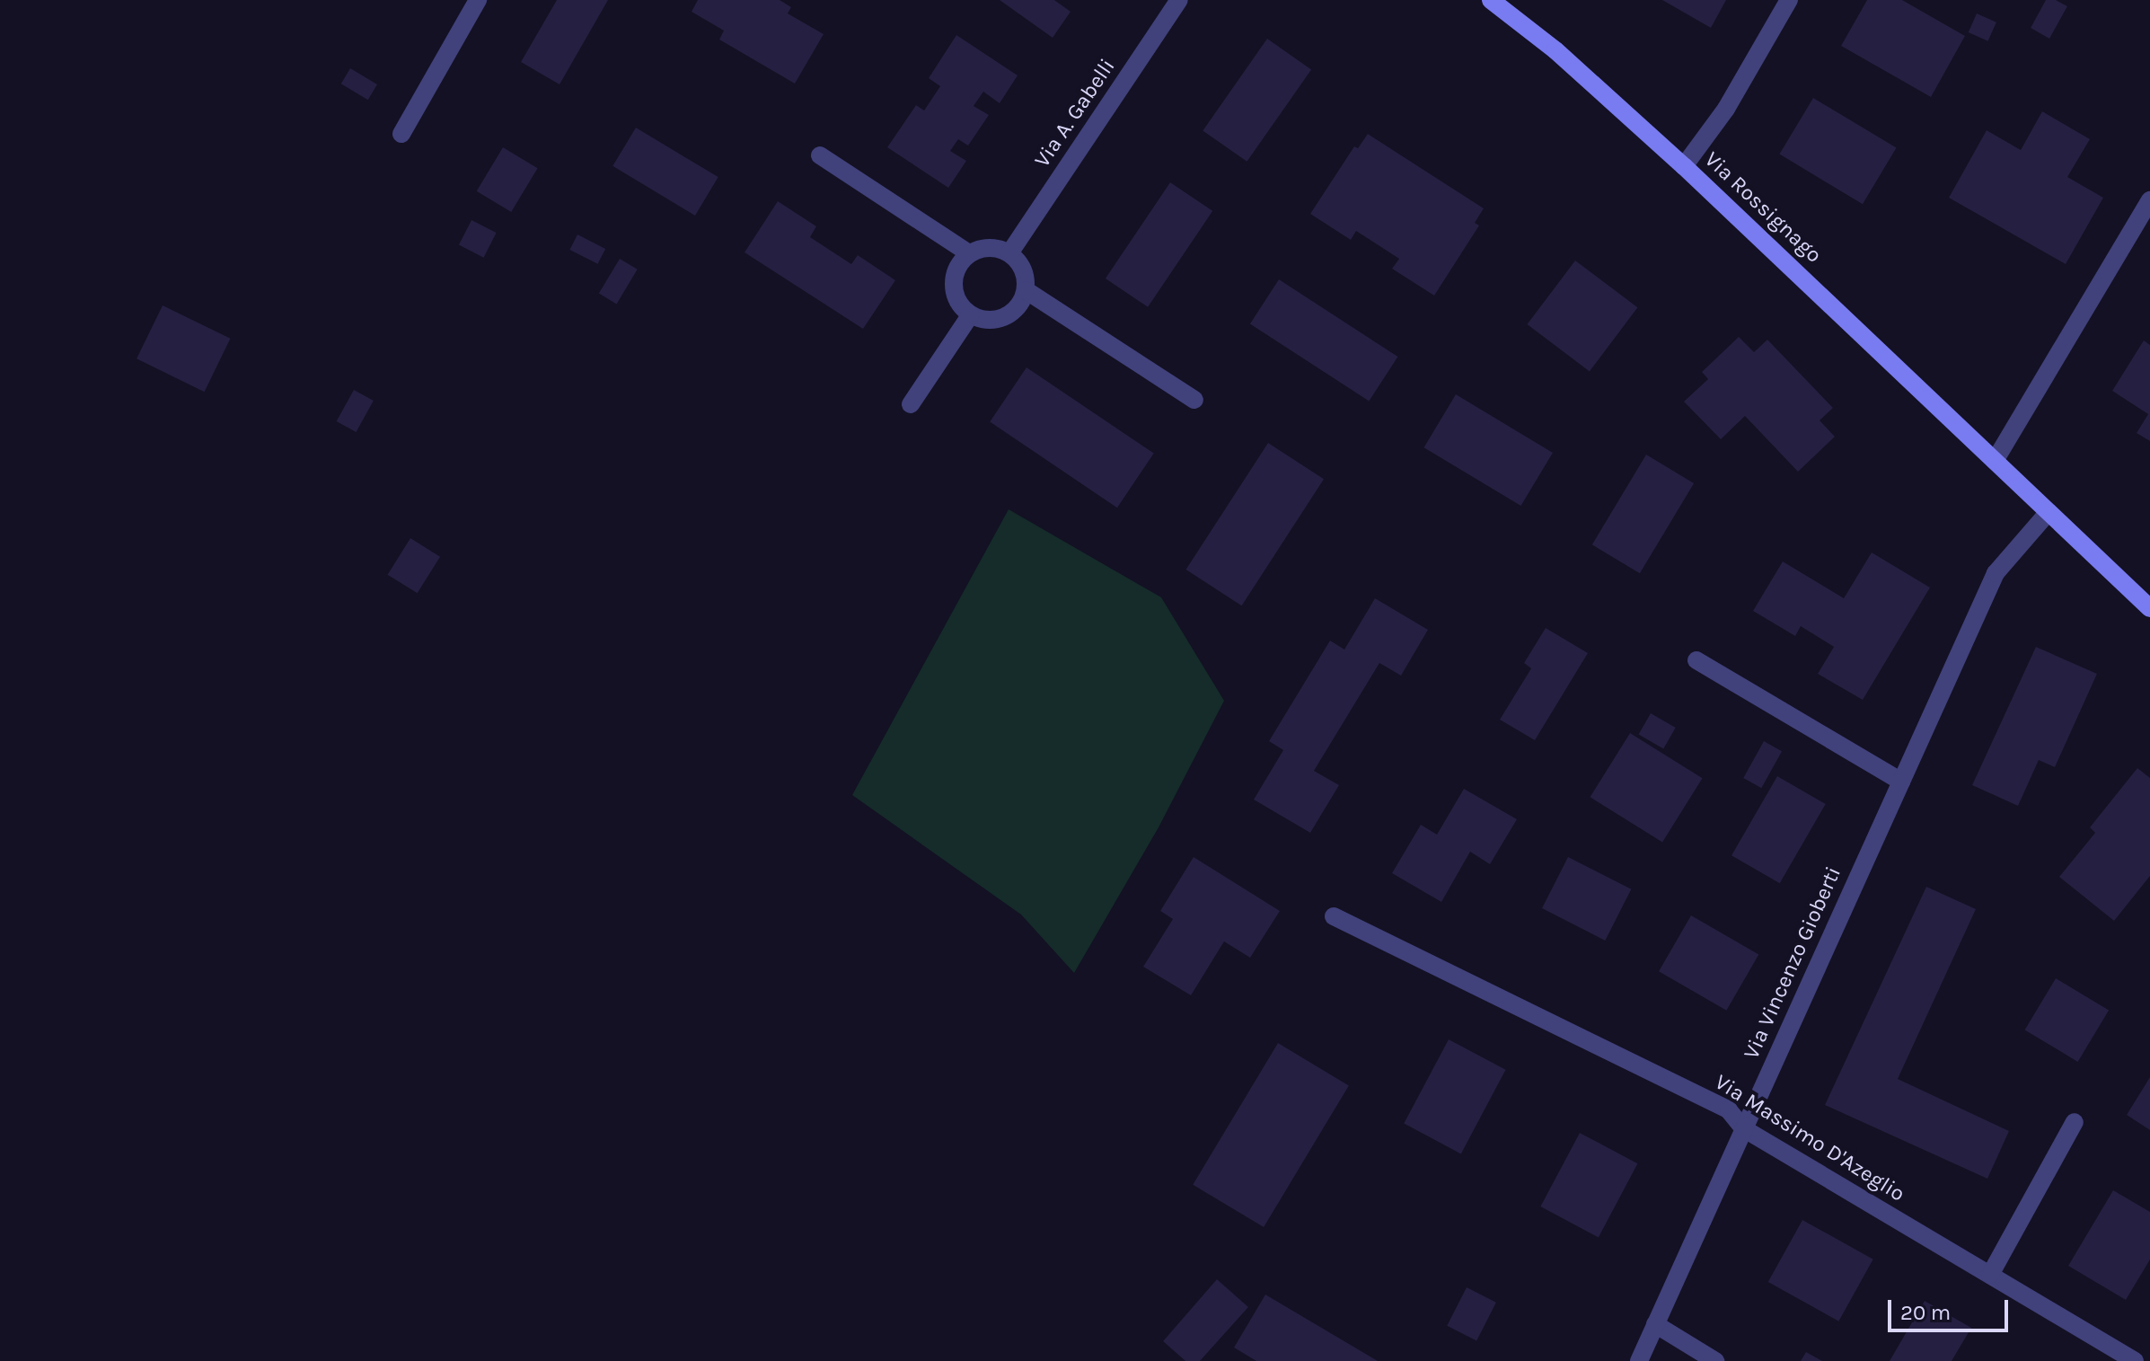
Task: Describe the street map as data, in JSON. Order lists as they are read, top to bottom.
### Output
{
  "streets": {
    "street": [
      "Via A. Gabelli",
      "Via Rossignago",
      "Via Vincenzo Gioberti",
      "Via Massimo D'Azeglio"
    ]
  },
  "crossings": [
    ["Via Rossignago", "Via Vincenzo Gioberti"],
    ["Via Vincenzo Gioberti", "Via Massimo D'Azeglio"]
  ],
  "scale_bar": "20 m"
}
